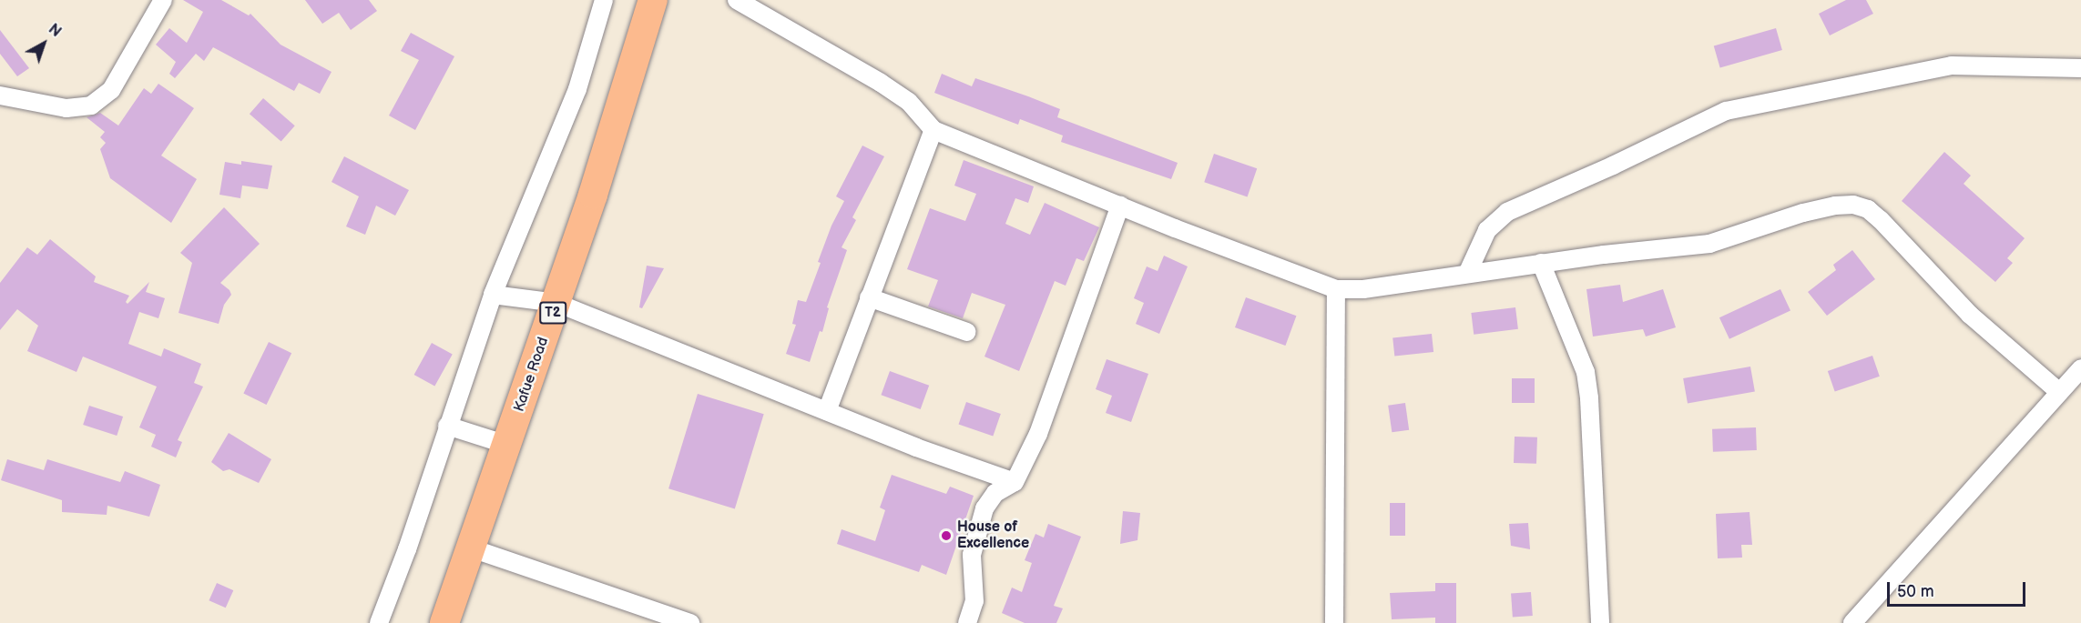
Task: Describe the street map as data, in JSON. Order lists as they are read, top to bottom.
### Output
{
  "streets": {
    "highway": ["T2", "Kafue Road"]
  },
  "places": ["House of Excellence"],
  "scale_bar": "50 m",
  "north": "top right"
}
